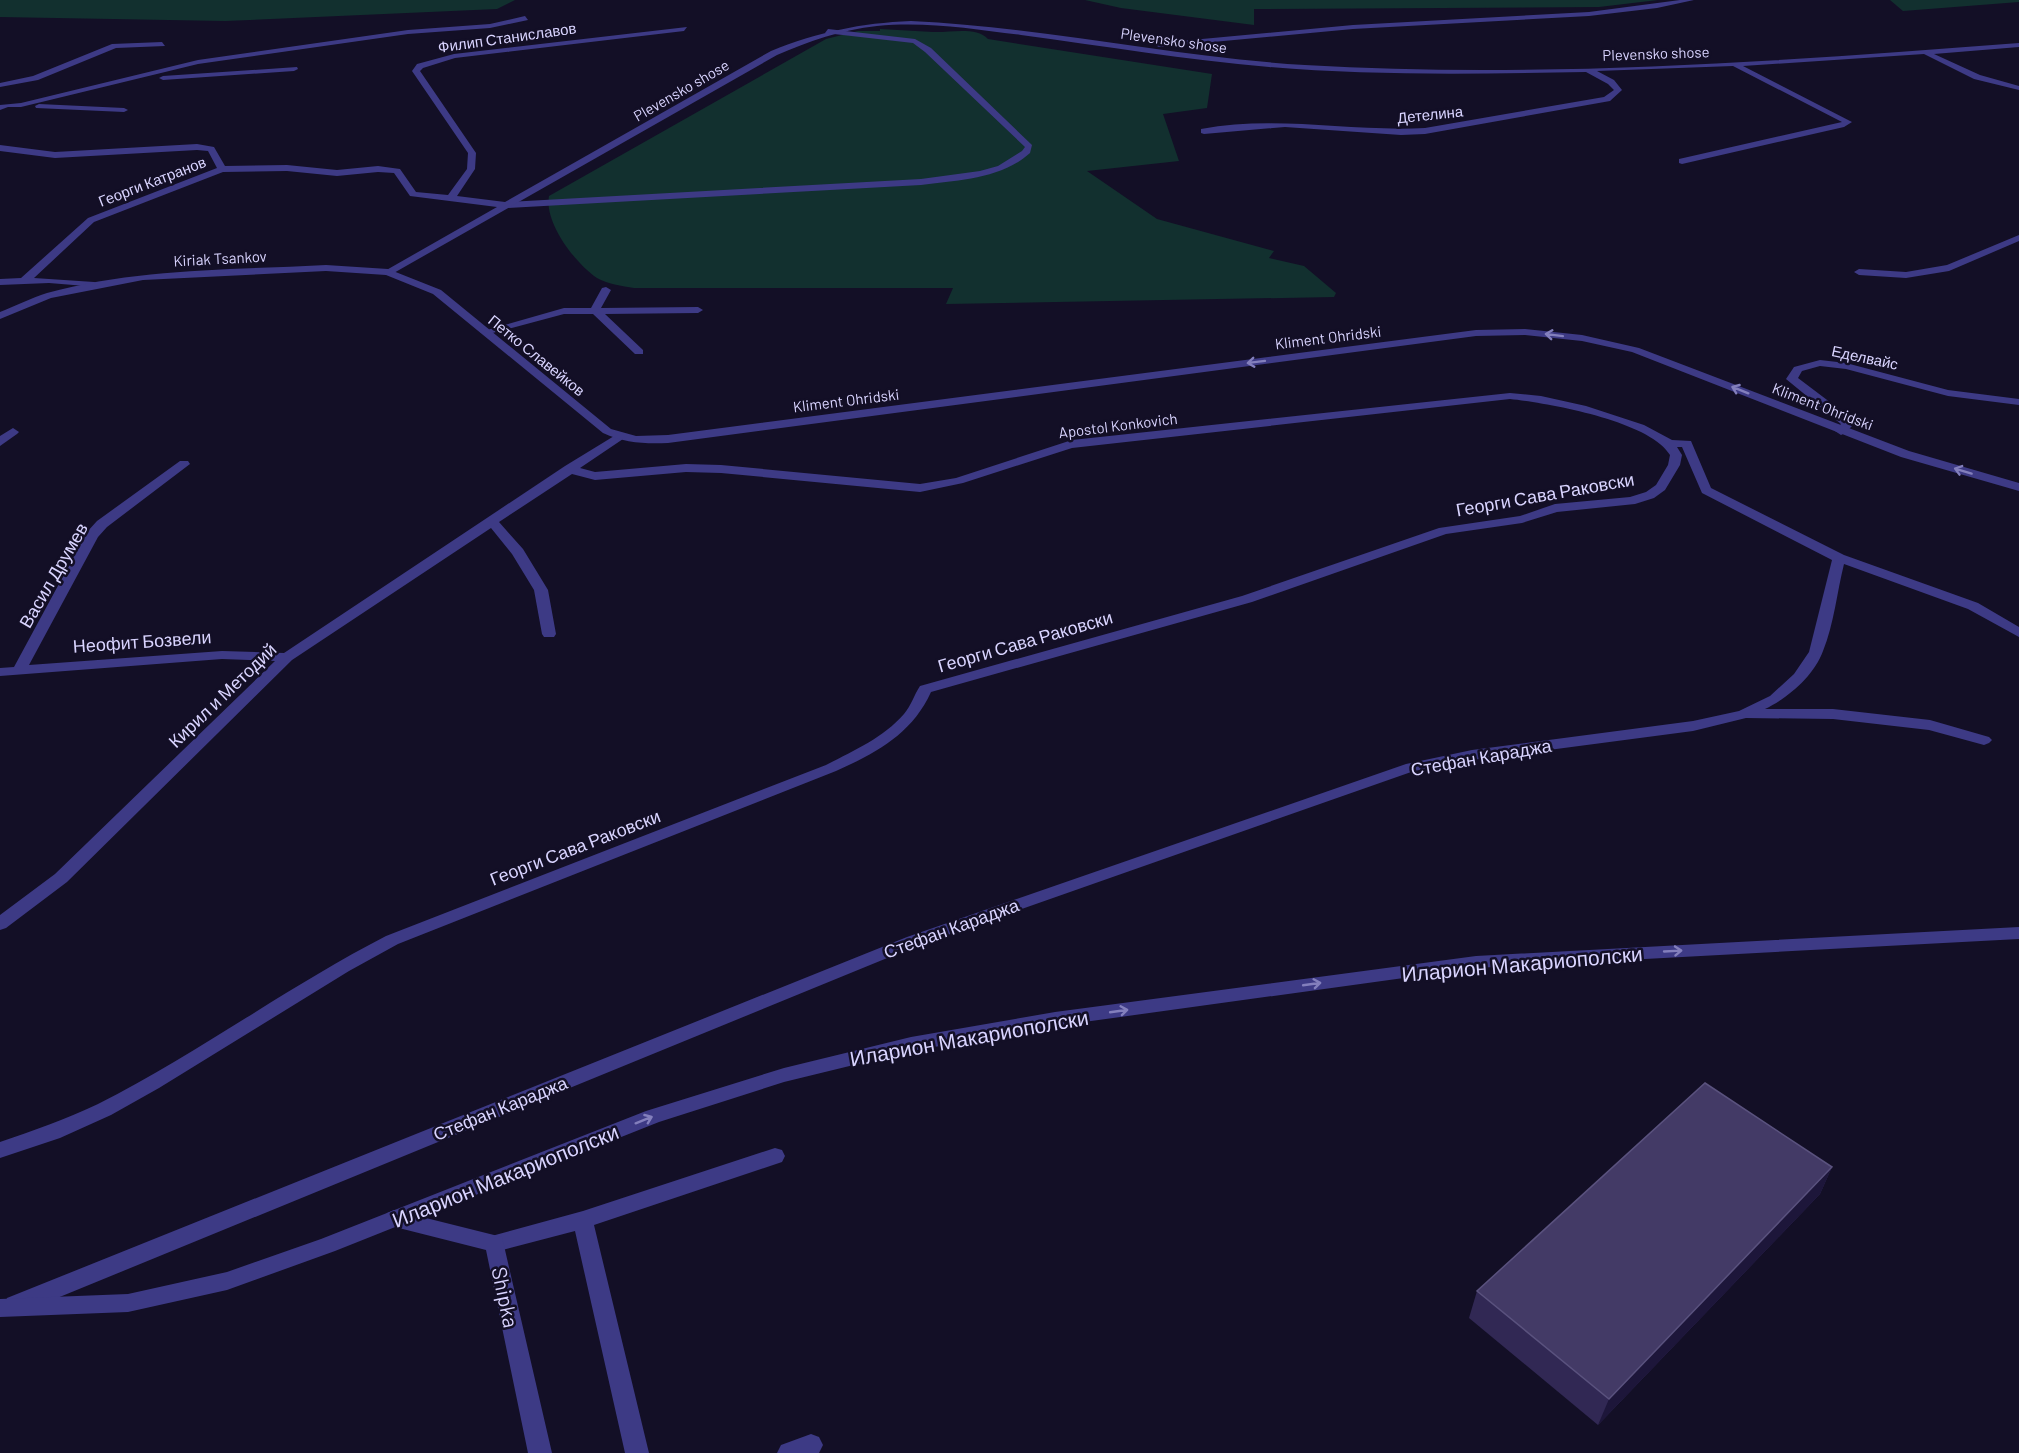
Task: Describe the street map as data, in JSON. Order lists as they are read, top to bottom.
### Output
{
  "streets": {
    "street": [
      "Филип Станиславов",
      "Plevensko shose",
      "Детелина",
      "Георги Катранов",
      "Kiriak Tsankov",
      "Kliment Ohridski",
      "Петко Славейков",
      "Еделвайс",
      "Apostol Konkovich",
      "Георги Сава Раковски",
      "Васил Друмев",
      "Неофит Бозвели",
      "Кирил и Методий",
      "Стефан Караджа",
      "Иларион Макариополски",
      "Shipka"
    ]
  },
  "crossings": [
    ["Plevensko shose", "Детелина"],
    ["Plevensko shose", "Kiriak Tsankov"],
    ["Георги Катранов", "Kiriak Tsankov"],
    ["Kiriak Tsankov", "Петко Славейков"],
    ["Kliment Ohridski", "Петко Славейков"],
    ["Kliment Ohridski", "Еделвайс"],
    ["Kliment Ohridski", "Кирил и Методий"],
    ["Петко Славейков", "Кирил и Методий"],
    ["Apostol Konkovich", "Георги Сава Раковски"],
    ["Apostol Konkovich", "Кирил и Методий"],
    ["Васил Друмев", "Неофит Бозвели"],
    ["Неофит Бозвели", "Кирил и Методий"],
    ["Стефан Караджа", "Иларион Макариополски"],
    ["Иларион Макариополски", "Shipka"]
  ],
  "one_way": ["Kliment Ohridski", "Иларион Макариополски"]
}
